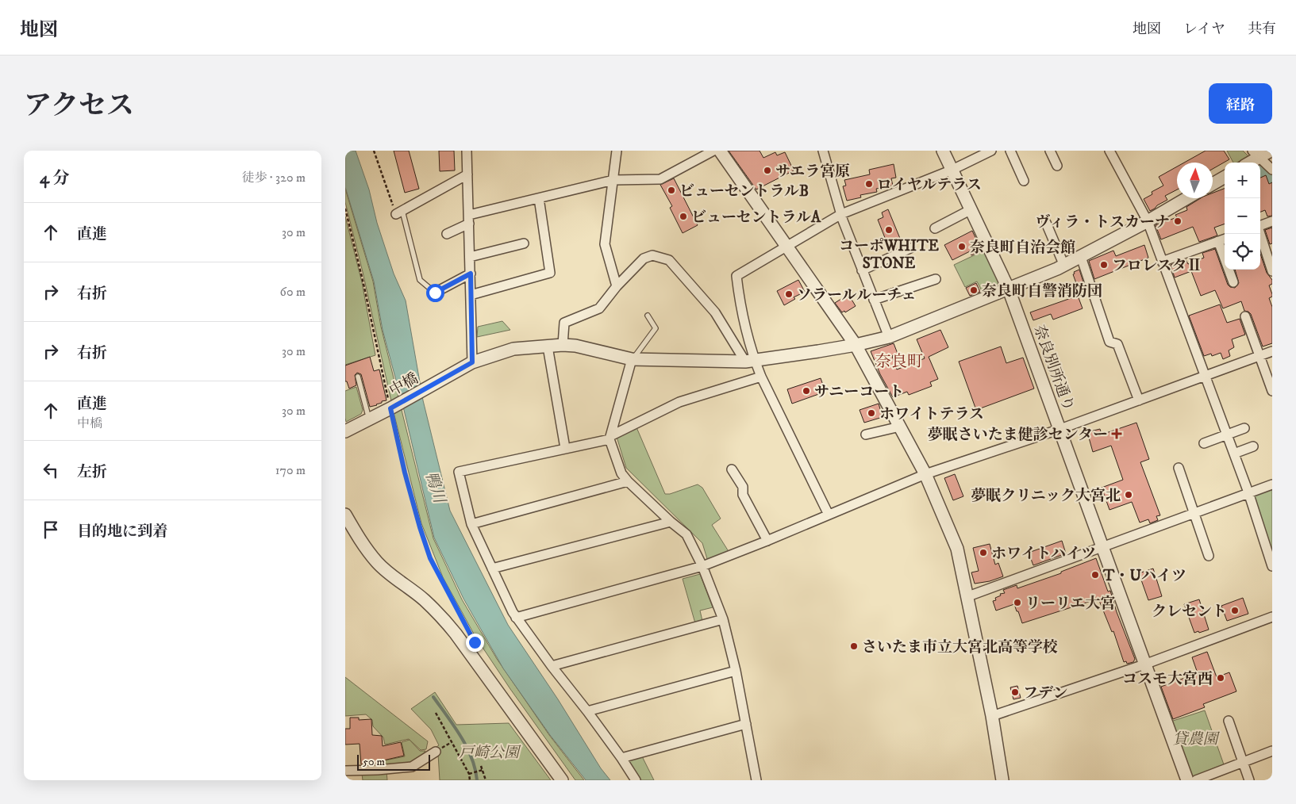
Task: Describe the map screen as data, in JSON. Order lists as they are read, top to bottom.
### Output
{
  "streets": {
    "street": ["奈良別所通り", "中橋"]
  },
  "crossings": [
    ["奈良別所通り", "中橋"]
  ],
  "districts": ["奈良町"],
  "water": ["鴨川"],
  "parks": ["貸農園", "戸崎公園"],
  "places": {
    "other": [
      "サエラ宮原",
      "ロイヤルテラス",
      "ビューセントラルB",
      "ビューセントラルA",
      "ヴィラ・トスカーナ",
      "コーポWHITE STONE",
      "奈良町自治会館",
      "フロレスタⅡ",
      "奈良町自警消防団",
      "ソラールルーチェ",
      "サニーコート",
      "ホワイトテラス",
      "夢眠クリニック大宮北",
      "ホワイトハイツ",
      "T・Uハイツ",
      "リーリエ大宮",
      "クレセント",
      "さいたま市立大宮北高等学校",
      "コスモ大宮西",
      "フデン"
    ],
    "health": ["夢眠さいたま健診センター"]
  },
  "scale_bar": "50 m",
  "north": "top",
  "page": {
    "header": "地図",
    "nav": ["地図", "レイヤ", "共有"],
    "title": "アクセス",
    "buttons": "経路",
    "heading": ["4 分", "徒歩 · 320 m"],
    "map_buttons": ["+", "−"],
    "list": [
      ["直進", "30 m"],
      ["右折", "60 m"],
      ["右折", "30 m"],
      ["直進", "中橋", "30 m"],
      ["左折", "170 m"],
      "目的地に到着"
    ],
    "scale": "50 m"
  }
}
